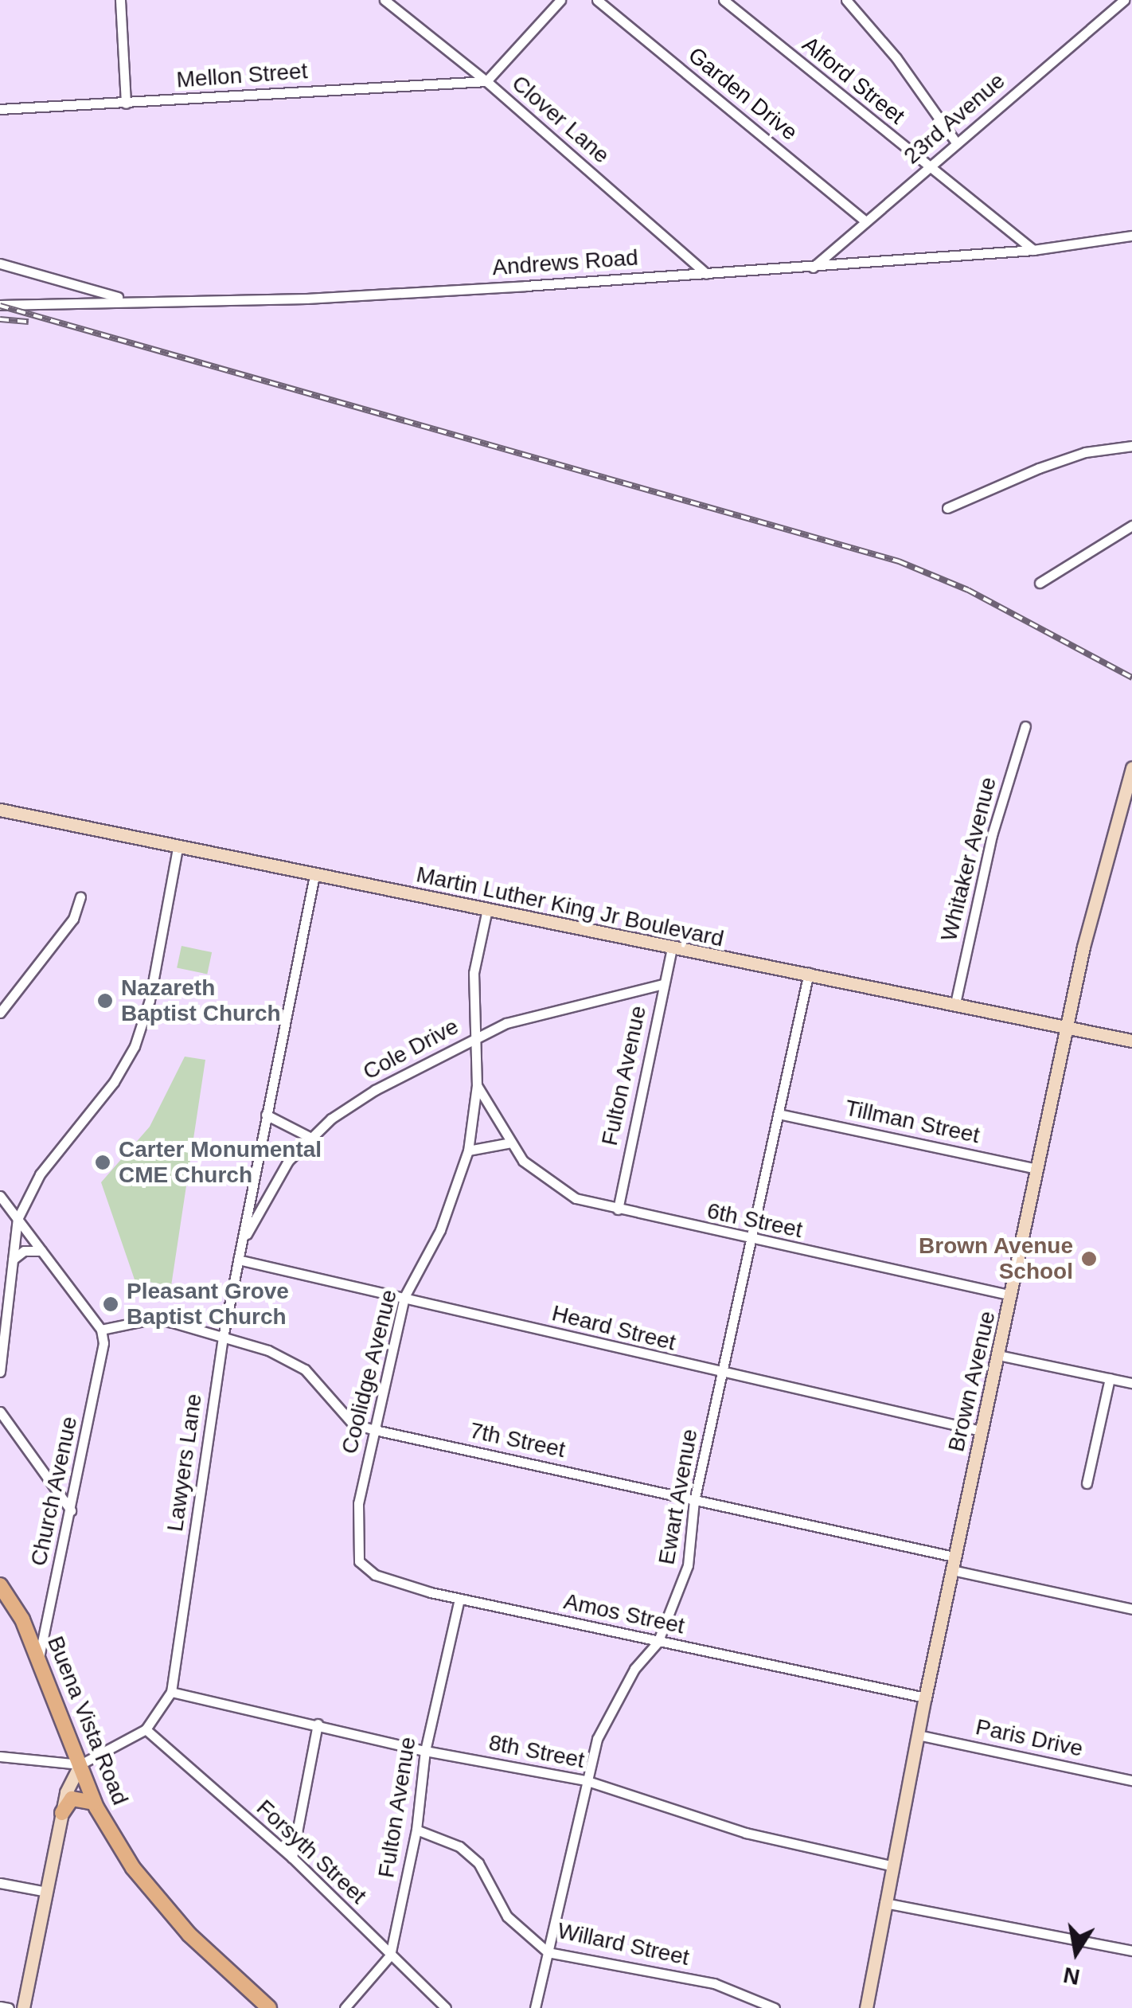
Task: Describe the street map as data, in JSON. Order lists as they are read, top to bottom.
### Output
{
  "streets": {
    "main road": ["Buena Vista Road"],
    "street": [
      "Mellon Street",
      "Alford Street",
      "Garden Drive",
      "23rd Avenue",
      "Clover Lane",
      "Andrews Road",
      "Whitaker Avenue",
      "Martin Luther King Jr Boulevard",
      "Cole Drive",
      "Fulton Avenue",
      "Tillman Street",
      "6th Street",
      "Heard Street",
      "Coolidge Avenue",
      "Brown Avenue",
      "7th Street",
      "Lawyers Lane",
      "Church Avenue",
      "Ewart Avenue",
      "Amos Street",
      "Paris Drive",
      "8th Street",
      "Forsyth Street",
      "Willard Street"
    ]
  },
  "crossings": [
    ["Mellon Street", "Clover Lane"],
    ["Alford Street", "23rd Avenue"],
    ["Alford Street", "Andrews Road"],
    ["Garden Drive", "23rd Avenue"],
    ["23rd Avenue", "Andrews Road"],
    ["Clover Lane", "Andrews Road"],
    ["Whitaker Avenue", "Martin Luther King Jr Boulevard"],
    ["Martin Luther King Jr Boulevard", "Fulton Avenue"],
    ["Martin Luther King Jr Boulevard", "Coolidge Avenue"],
    ["Martin Luther King Jr Boulevard", "Brown Avenue"],
    ["Martin Luther King Jr Boulevard", "Lawyers Lane"],
    ["Martin Luther King Jr Boulevard", "Ewart Avenue"],
    ["Cole Drive", "Fulton Avenue"],
    ["Cole Drive", "Coolidge Avenue"],
    ["Cole Drive", "Lawyers Lane"],
    ["Fulton Avenue", "6th Street"],
    ["Fulton Avenue", "Amos Street"],
    ["Fulton Avenue", "8th Street"],
    ["Fulton Avenue", "Forsyth Street"],
    ["Fulton Avenue", "Willard Street"],
    ["Tillman Street", "Brown Avenue"],
    ["Tillman Street", "Ewart Avenue"],
    ["6th Street", "Coolidge Avenue"],
    ["6th Street", "Brown Avenue"],
    ["6th Street", "Ewart Avenue"],
    ["Heard Street", "Coolidge Avenue"],
    ["Heard Street", "Brown Avenue"],
    ["Heard Street", "Lawyers Lane"],
    ["Heard Street", "Ewart Avenue"],
    ["Coolidge Avenue", "7th Street"],
    ["Coolidge Avenue", "Amos Street"],
    ["Brown Avenue", "7th Street"],
    ["Brown Avenue", "Amos Street"],
    ["Brown Avenue", "Paris Drive"],
    ["Brown Avenue", "8th Street"],
    ["7th Street", "Lawyers Lane"],
    ["7th Street", "Church Avenue"],
    ["7th Street", "Ewart Avenue"],
    ["Lawyers Lane", "Buena Vista Road"],
    ["Lawyers Lane", "8th Street"],
    ["Lawyers Lane", "Forsyth Street"],
    ["Church Avenue", "Buena Vista Road"],
    ["Ewart Avenue", "Amos Street"],
    ["Ewart Avenue", "8th Street"],
    ["Ewart Avenue", "Willard Street"]
  ],
  "places": [
    "Nazareth Baptist Church",
    "Carter Monumental CME Church",
    "Brown Avenue School",
    "Pleasant Grove Baptist Church"
  ],
  "north": "bottom"
}
